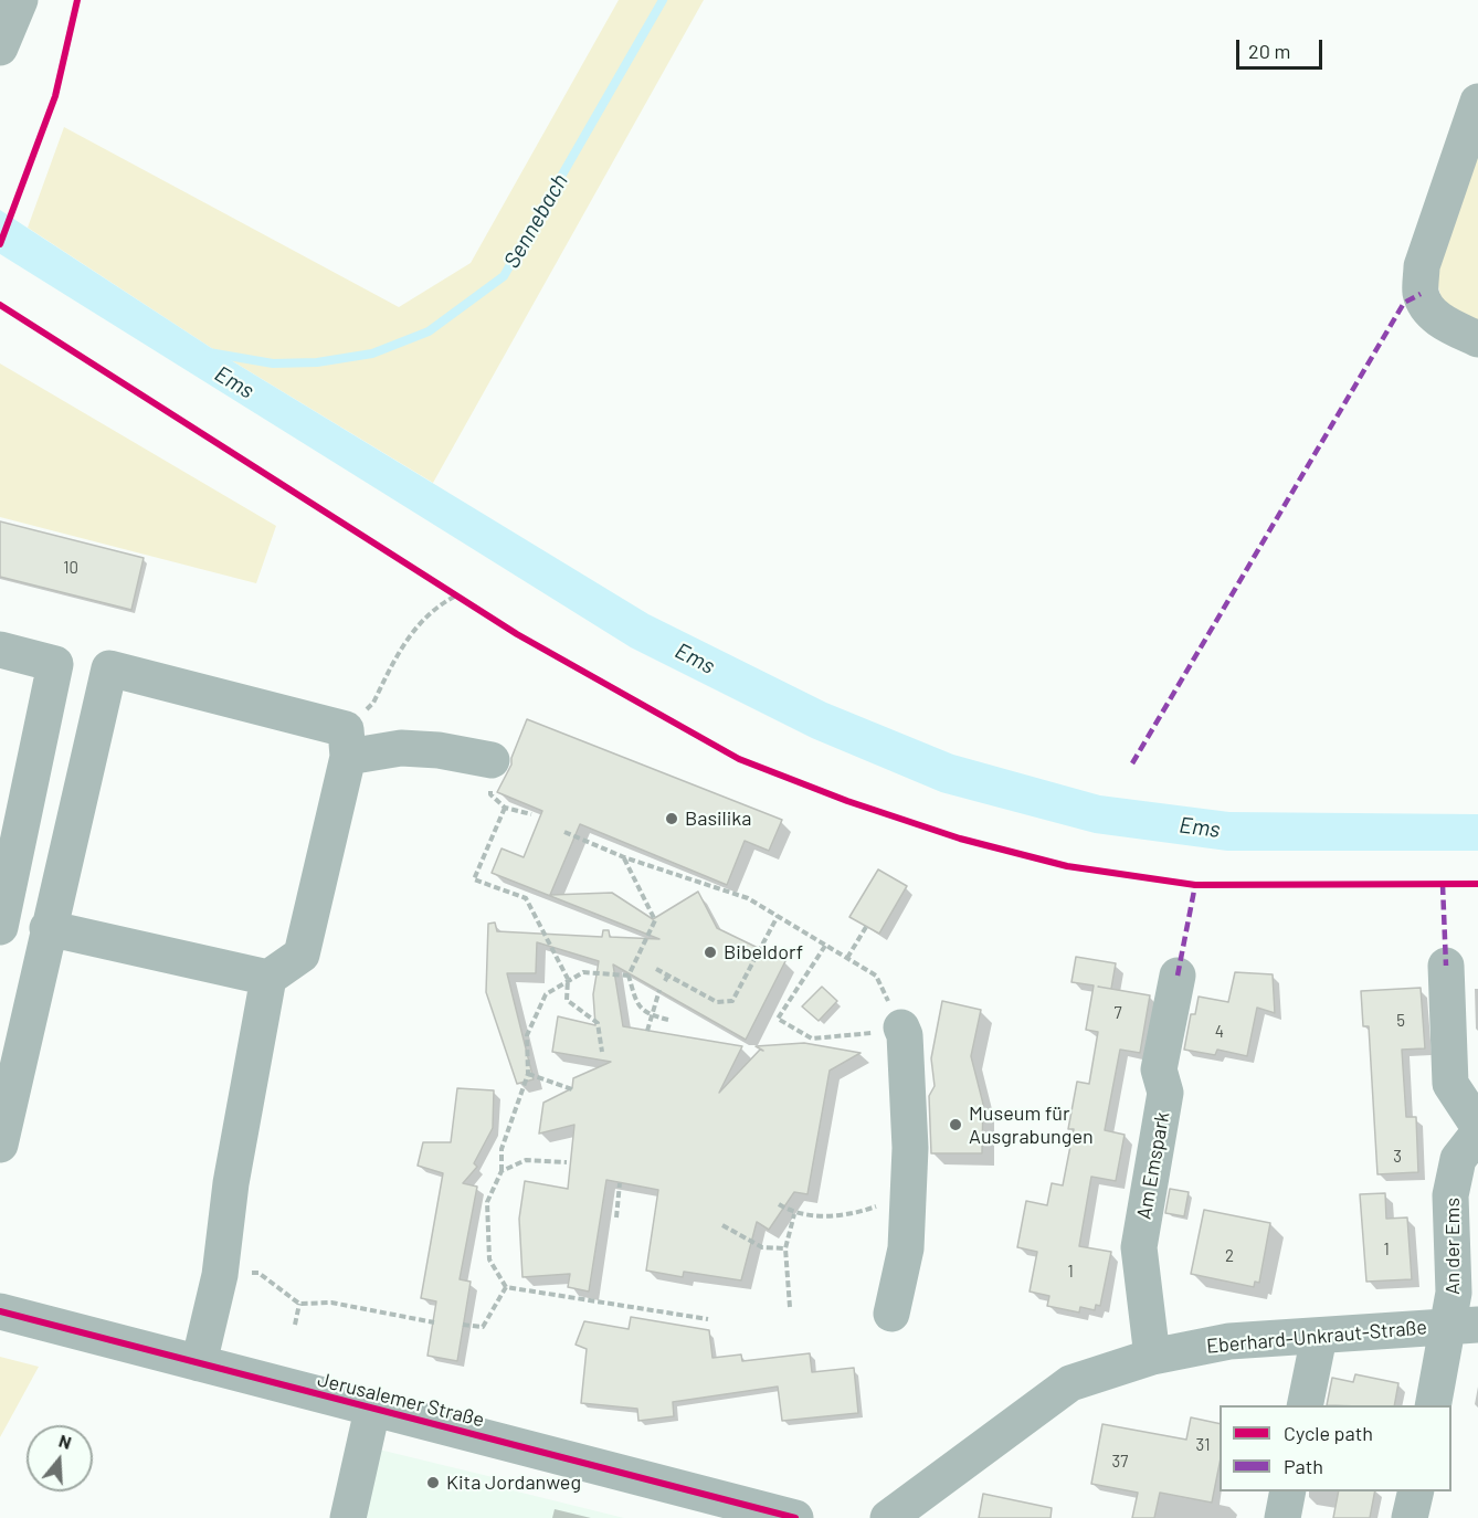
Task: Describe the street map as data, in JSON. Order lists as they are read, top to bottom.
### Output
{
  "streets": {
    "street": [
      "Am Emspark",
      "An der Ems",
      "Eberhard-Unkraut-Straße",
      "Jerusalemer Straße"
    ]
  },
  "crossings": [
    ["Am Emspark", "Eberhard-Unkraut-Straße"],
    ["An der Ems", "Eberhard-Unkraut-Straße"]
  ],
  "water": ["Sennebach", "Ems"],
  "places": [
    "Basilika",
    "Bibeldorf",
    "Museum für Ausgrabungen",
    "Kita Jordanweg"
  ],
  "house_numbers": [
    "10",
    "7",
    "5",
    "4",
    "3",
    "1",
    "2",
    "1",
    "31",
    "37"
  ],
  "legend": ["Cycle path", "Path"],
  "scale_bar": "20 m",
  "north": "top"
}
